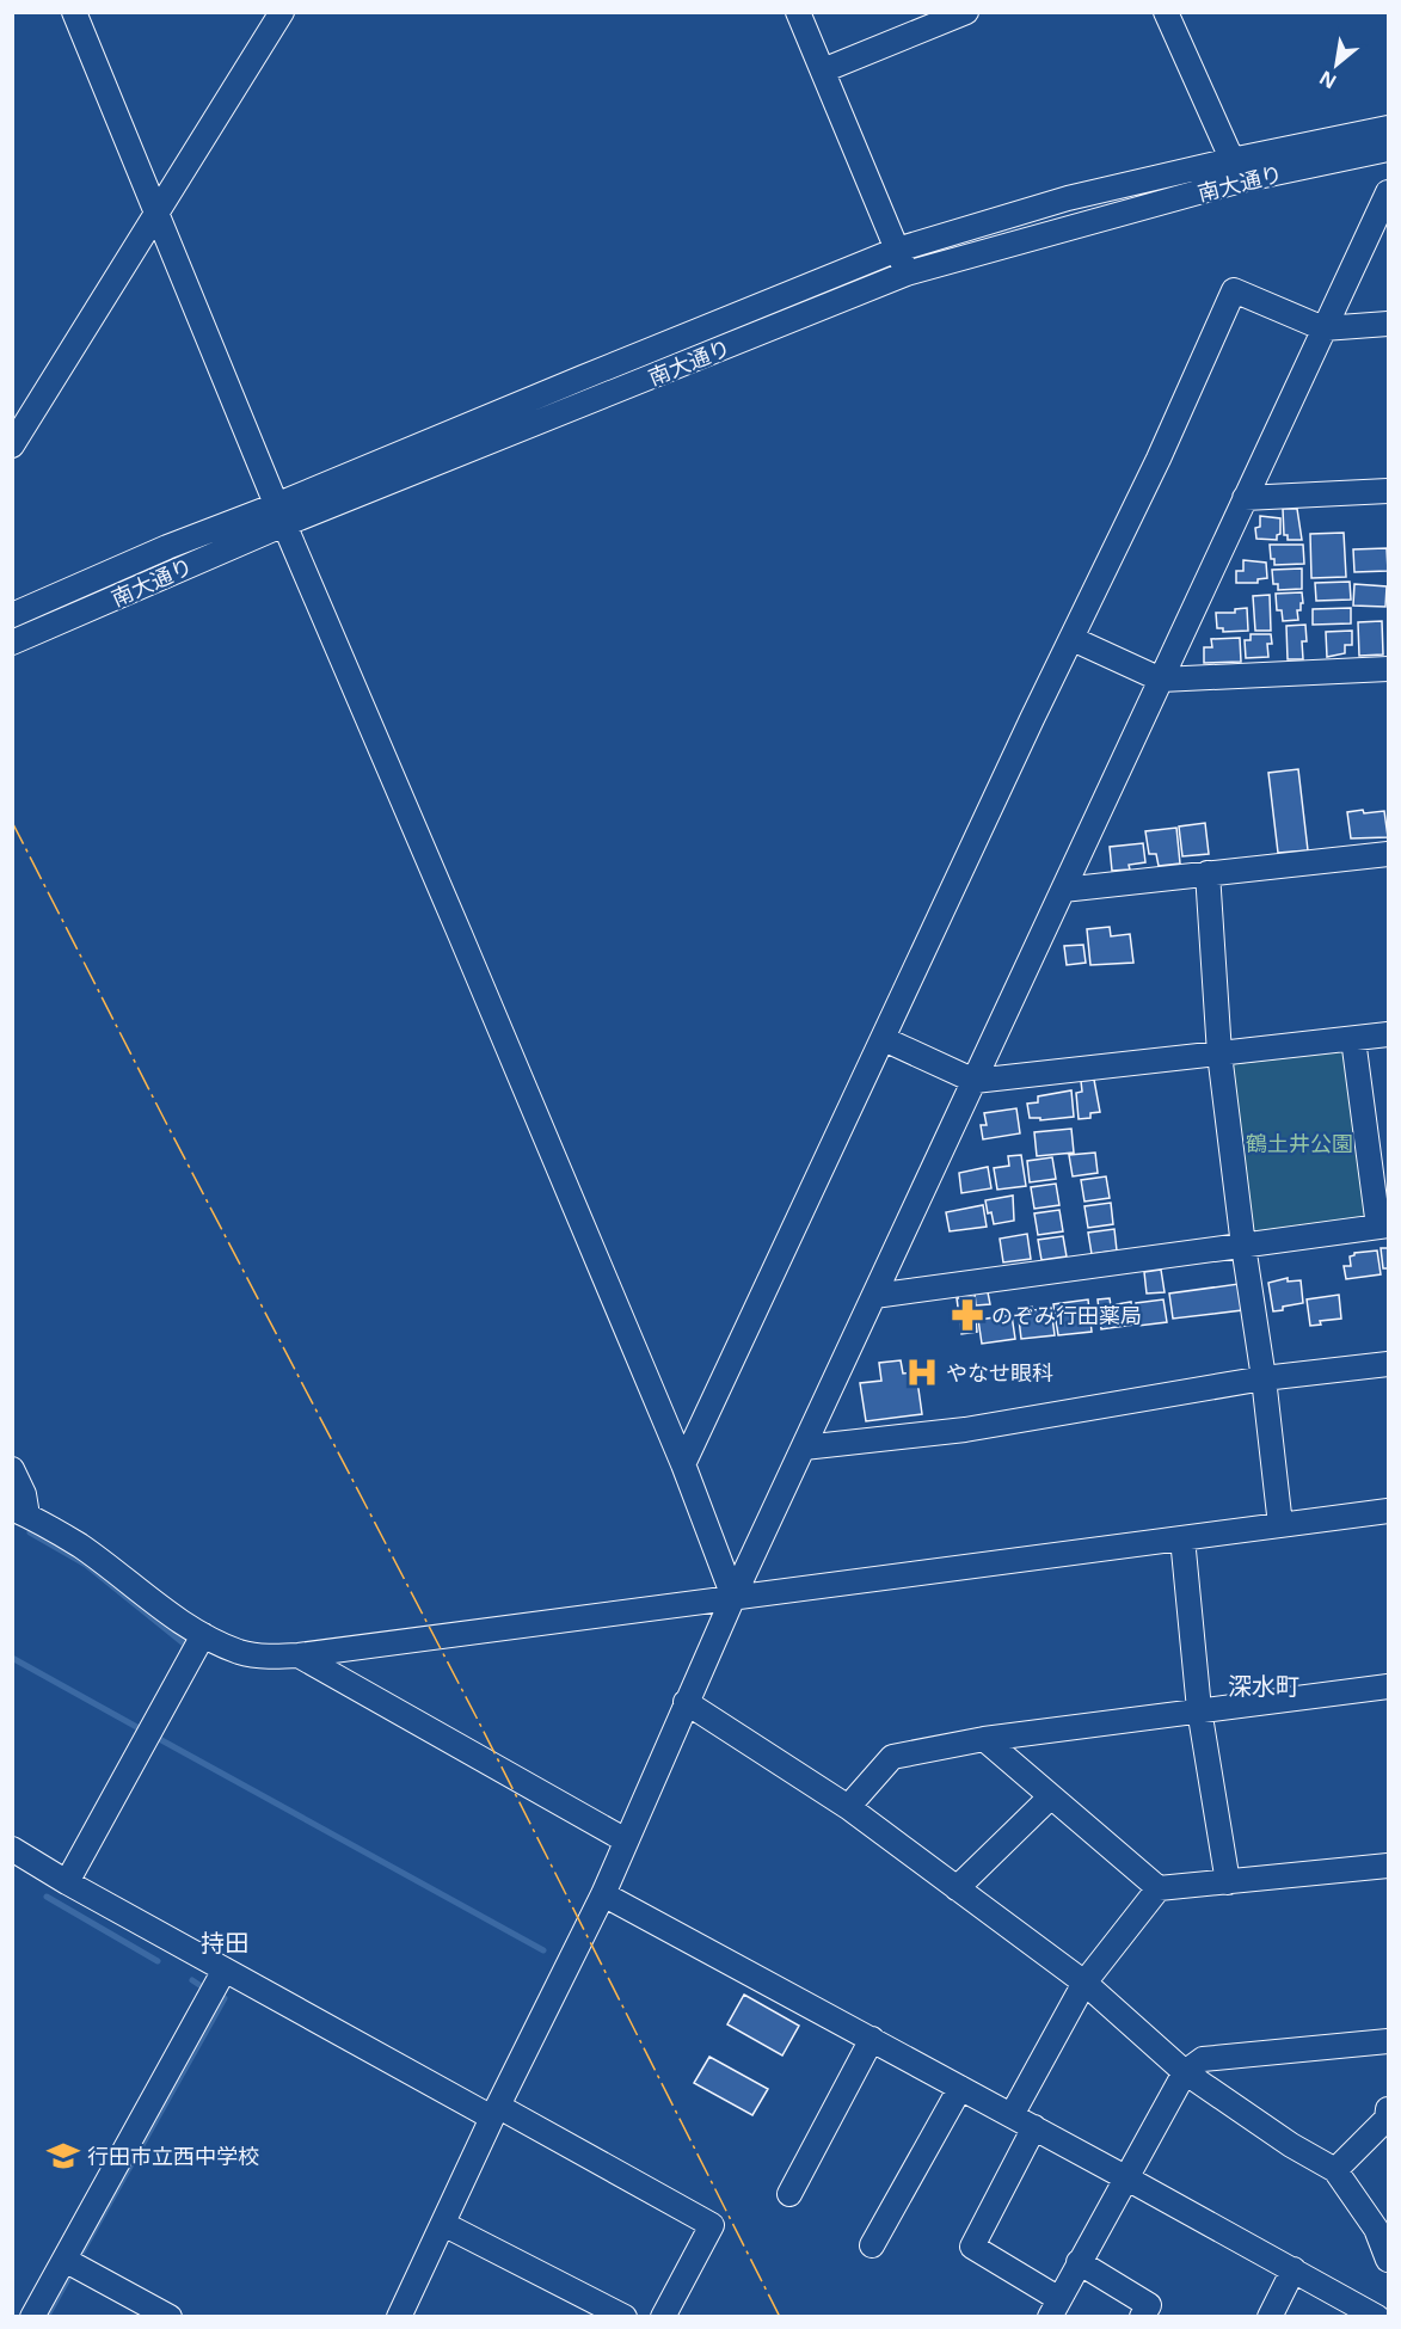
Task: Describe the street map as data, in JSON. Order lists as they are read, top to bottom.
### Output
{
  "streets": {
    "street": ["南大通り"]
  },
  "districts": ["深水町", "持田"],
  "parks": ["鶴土井公園"],
  "places": {
    "pharmacy": ["のぞみ行田薬局"],
    "hospital": ["やなせ眼科"],
    "school or university": ["行田市立西中学校"]
  },
  "north": "bottom left"
}
